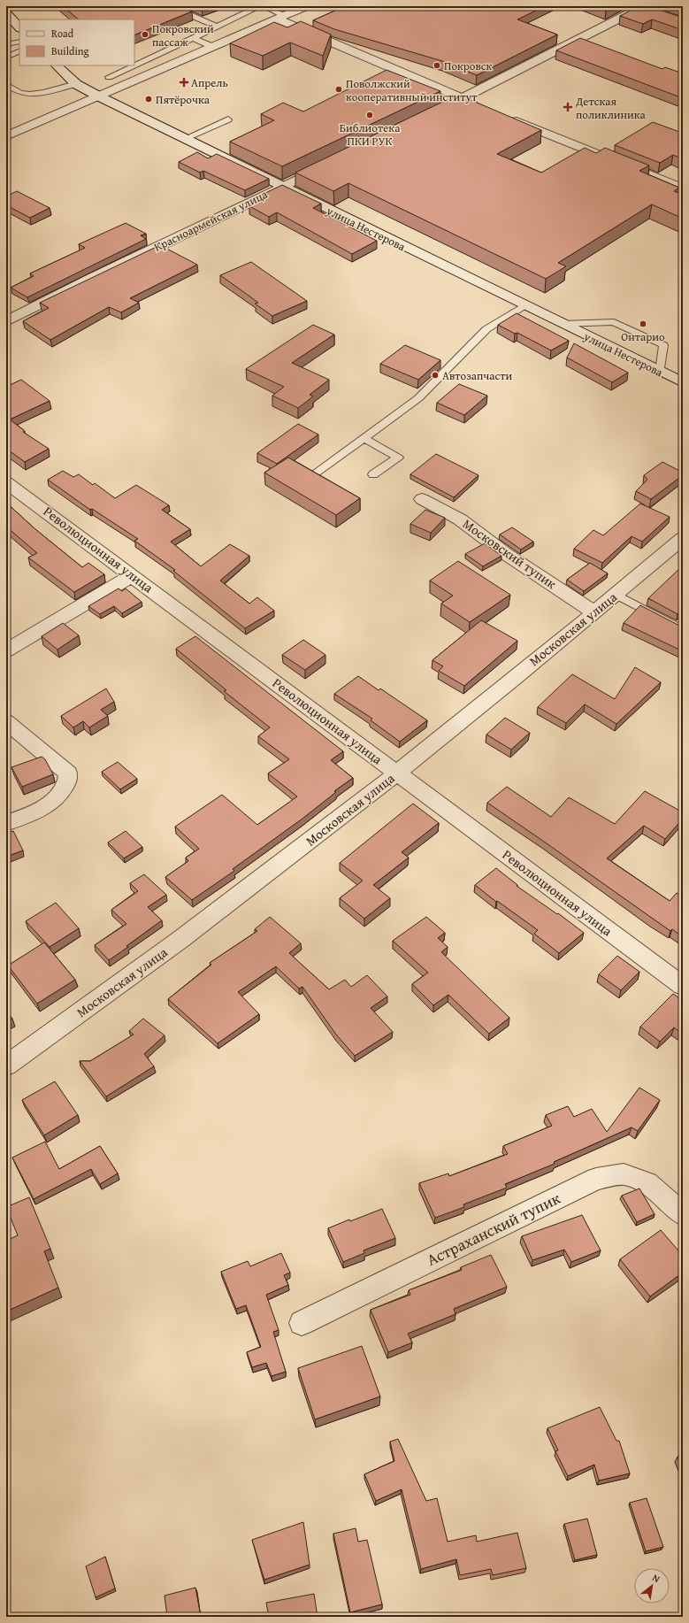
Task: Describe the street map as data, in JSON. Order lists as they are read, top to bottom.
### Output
{
  "streets": {
    "street": [
      "Красноармейская улица",
      "улица Нестерова",
      "Революционная улица",
      "Московский тупик",
      "Московская улица",
      "Астраханский тупик"
    ]
  },
  "crossings": [
    ["Красноармейская улица", "улица Нестерова"],
    ["Революционная улица", "Московская улица"],
    ["Московский тупик", "Московская улица"]
  ],
  "places": {
    "other": [
      "Покровский пассаж",
      "Покровск",
      "Поволжский кооперативный институт",
      "Пятёрочка",
      "Библиотека ПКИ РУК",
      "Онтарио",
      "Автозапчасти"
    ],
    "health": ["Апрель", "Детская поликлиника"]
  },
  "legend": ["Road", "Building"],
  "north": "top right"
}
